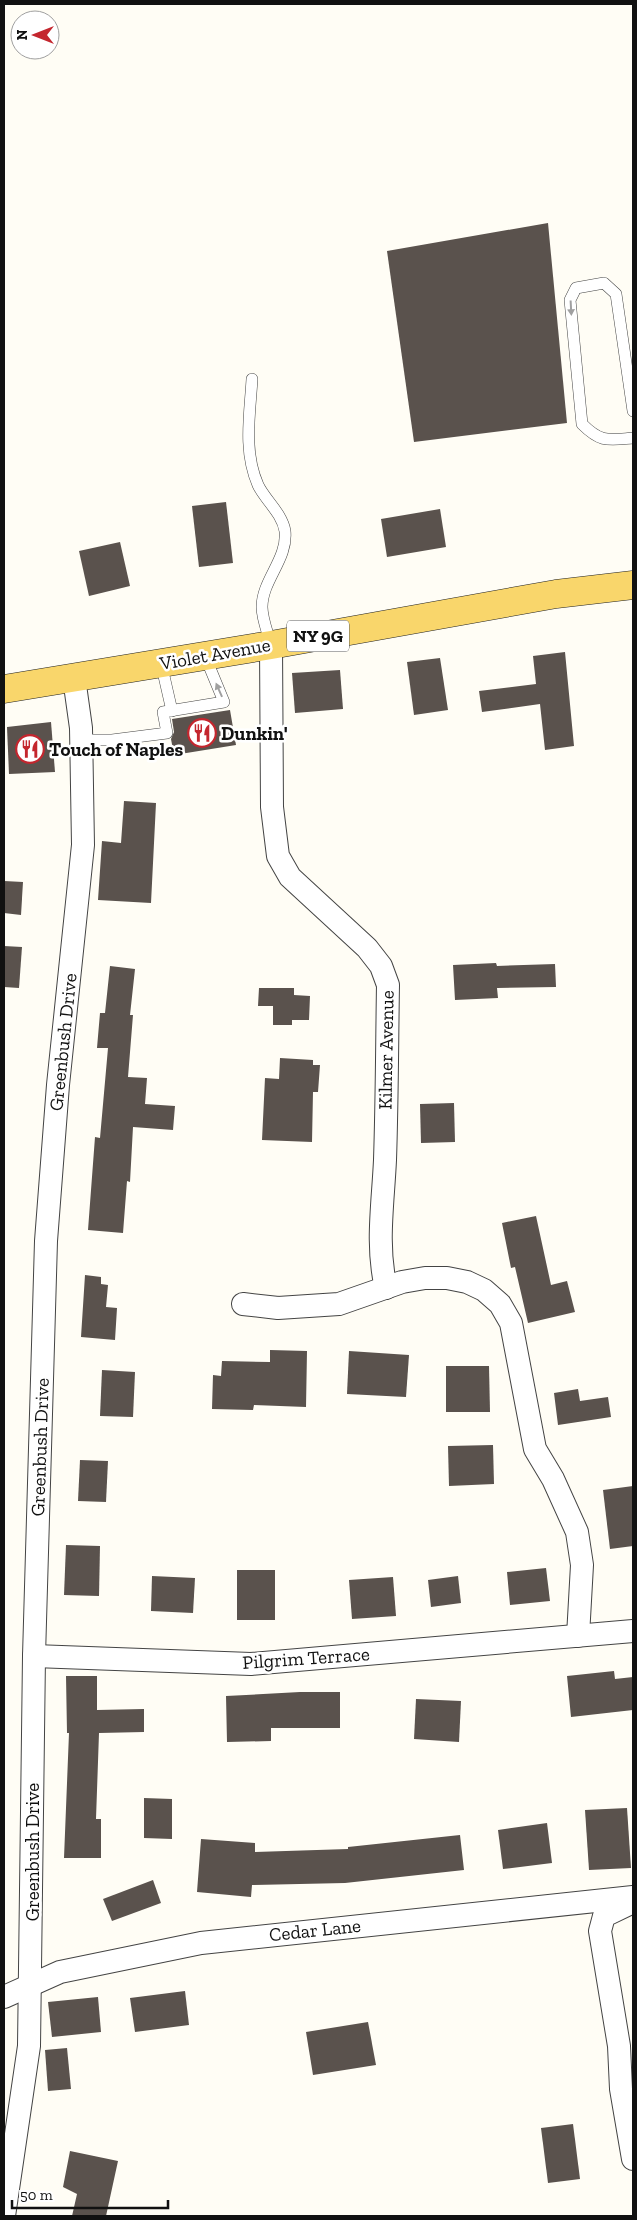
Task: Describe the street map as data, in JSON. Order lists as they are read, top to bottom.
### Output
{
  "streets": {
    "main road": ["NY 9G", "Violet Avenue"],
    "street": [
      "Greenbush Drive",
      "Kilmer Avenue",
      "Pilgrim Terrace",
      "Cedar Lane"
    ]
  },
  "crossings": [
    ["Violet Avenue", "Greenbush Drive"],
    ["Violet Avenue", "Kilmer Avenue"],
    ["Greenbush Drive", "Pilgrim Terrace"],
    ["Greenbush Drive", "Cedar Lane"]
  ],
  "places": {
    "restaurant": ["Dunkin'", "Touch of Naples"]
  },
  "scale_bar": "50 m",
  "north": "left"
}
